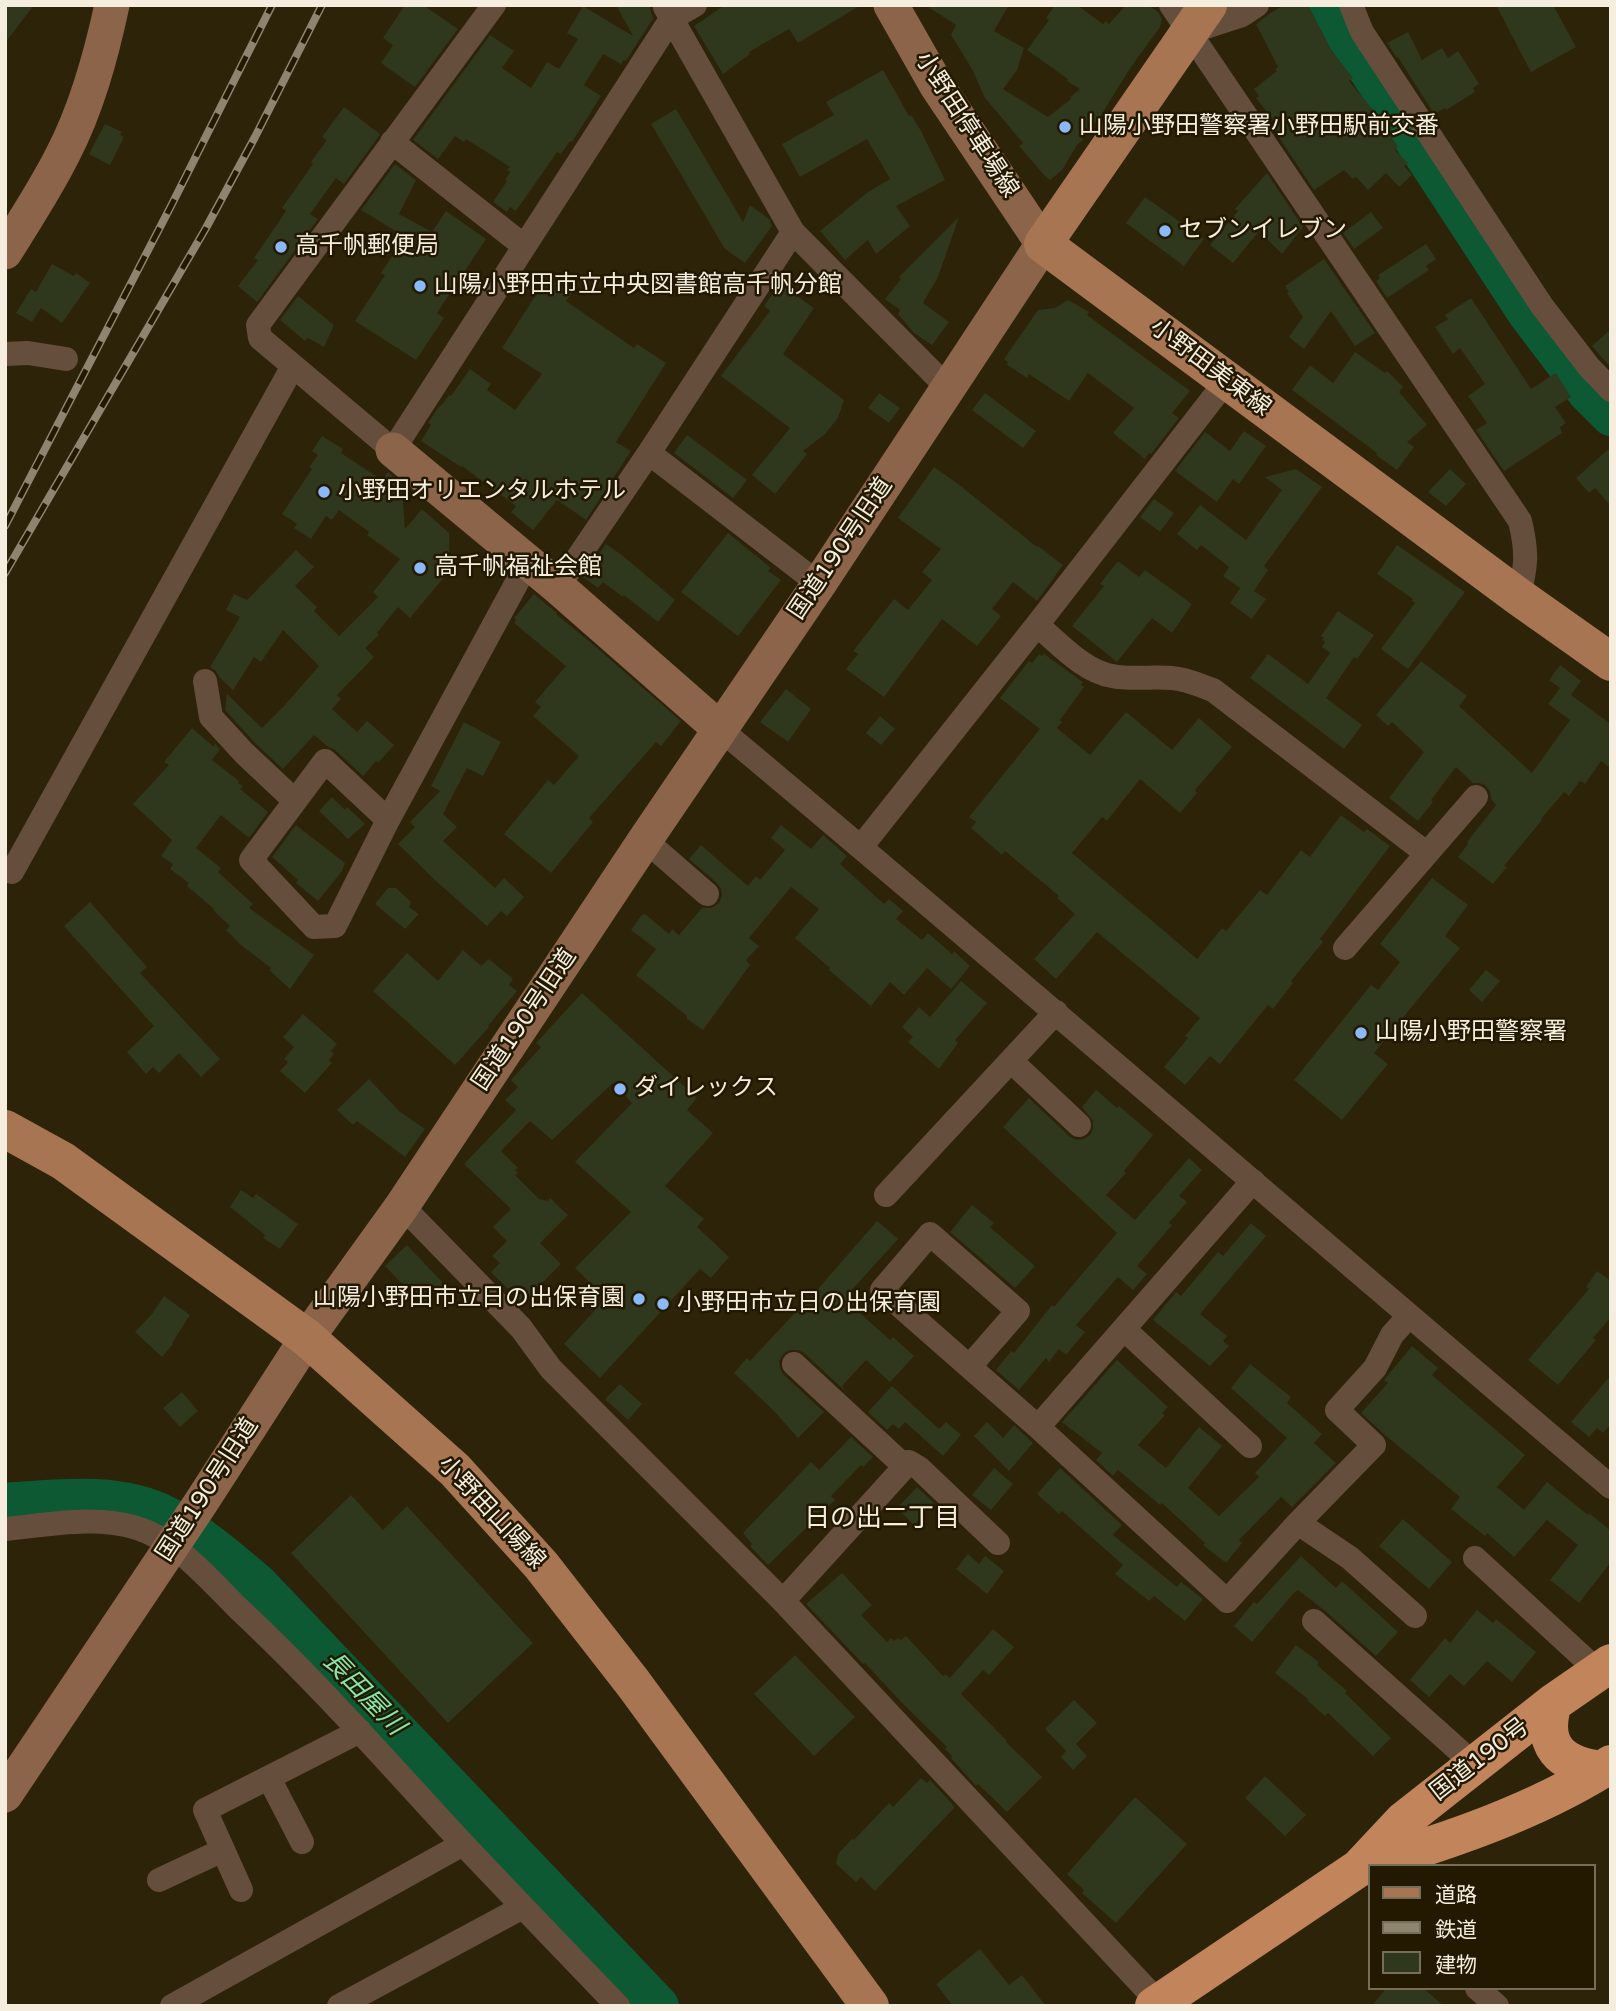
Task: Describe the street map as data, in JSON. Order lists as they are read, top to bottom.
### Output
{
  "streets": {
    "highway": ["国道190号"],
    "main road": ["小野田美東線", "小野田山陽線"],
    "street": ["小野田停車場線", "国道190号旧道"]
  },
  "crossings": [
    ["小野田停車場線", "小野田美東線"],
    ["小野田停車場線", "国道190号旧道"],
    ["小野田美東線", "国道190号旧道"],
    ["国道190号旧道", "小野田山陽線"]
  ],
  "districts": ["日の出二丁目"],
  "water": ["長田屋川"],
  "places": [
    "山陽小野田警察署小野田駅前交番",
    "セブンイレブン",
    "高千帆郵便局",
    "山陽小野田市立中央図書館高千帆分館",
    "小野田オリエンタルホテル",
    "高千帆福祉会館",
    "山陽小野田警察署",
    "ダイレックス",
    "山陽小野田市立日の出保育園",
    "小野田市立日の出保育園"
  ],
  "legend": ["道路", "鉄道", "建物"]
}
